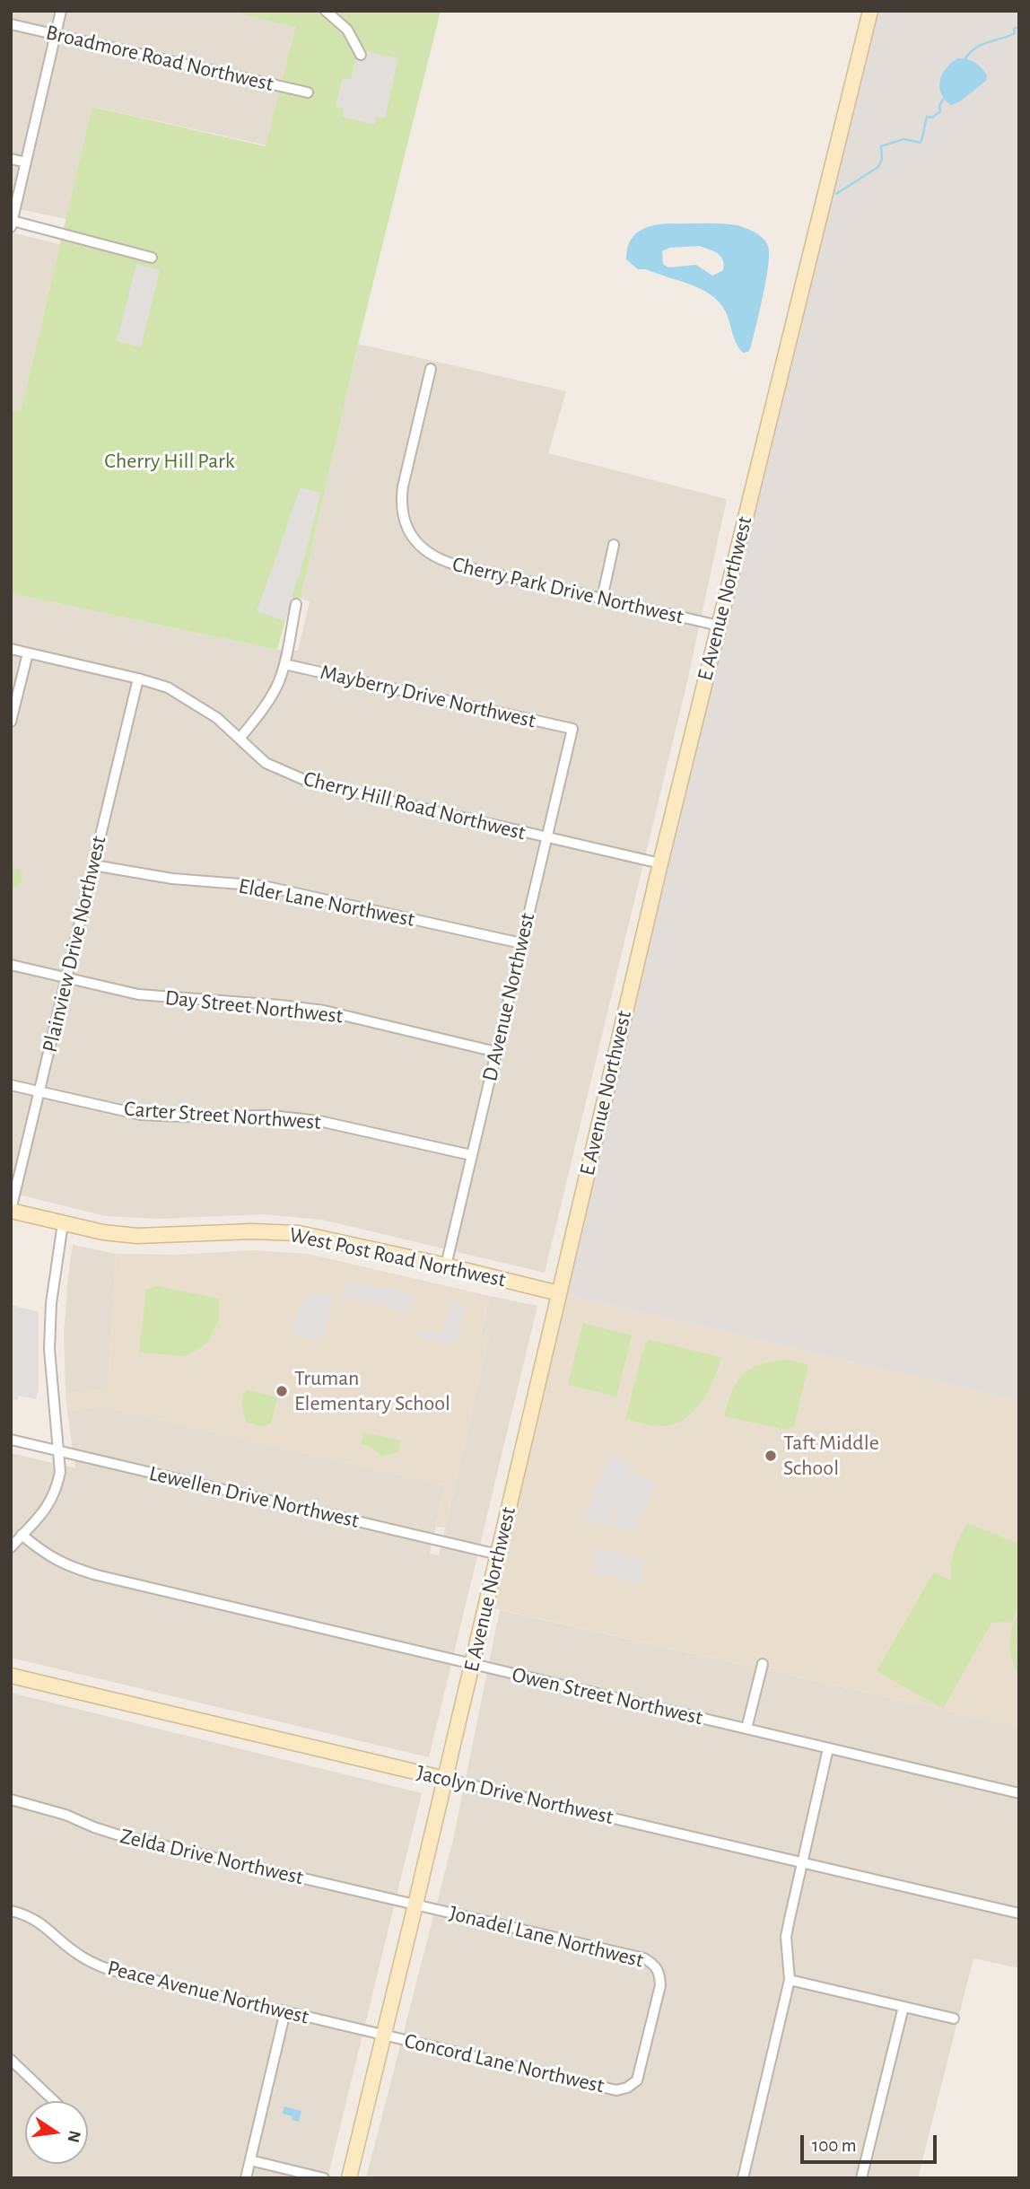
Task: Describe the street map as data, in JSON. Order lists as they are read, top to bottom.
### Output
{
  "streets": {
    "street": [
      "Broadmore Road Northwest",
      "Cherry Park Drive Northwest",
      "E Avenue Northwest",
      "Mayberry Drive Northwest",
      "Cherry Hill Road Northwest",
      "Elder Lane Northwest",
      "Plainview Drive Northwest",
      "D Avenue Northwest",
      "Day Street Northwest",
      "Carter Street Northwest",
      "West Post Road Northwest",
      "Lewellen Drive Northwest",
      "Owen Street Northwest",
      "Jacolyn Drive Northwest",
      "Zelda Drive Northwest",
      "Jonadel Lane Northwest",
      "Peace Avenue Northwest",
      "Concord Lane Northwest"
    ]
  },
  "crossings": [
    ["Cherry Park Drive Northwest", "E Avenue Northwest"],
    ["E Avenue Northwest", "Cherry Hill Road Northwest"],
    ["E Avenue Northwest", "West Post Road Northwest"],
    ["E Avenue Northwest", "Lewellen Drive Northwest"],
    ["E Avenue Northwest", "Owen Street Northwest"],
    ["E Avenue Northwest", "Jacolyn Drive Northwest"],
    ["E Avenue Northwest", "Zelda Drive Northwest"],
    ["E Avenue Northwest", "Jonadel Lane Northwest"],
    ["E Avenue Northwest", "Peace Avenue Northwest"],
    ["E Avenue Northwest", "Concord Lane Northwest"],
    ["Mayberry Drive Northwest", "D Avenue Northwest"],
    ["Cherry Hill Road Northwest", "Plainview Drive Northwest"],
    ["Cherry Hill Road Northwest", "D Avenue Northwest"],
    ["Elder Lane Northwest", "Plainview Drive Northwest"],
    ["Elder Lane Northwest", "D Avenue Northwest"],
    ["Plainview Drive Northwest", "Day Street Northwest"],
    ["Plainview Drive Northwest", "Carter Street Northwest"],
    ["Plainview Drive Northwest", "West Post Road Northwest"],
    ["D Avenue Northwest", "Day Street Northwest"],
    ["D Avenue Northwest", "Carter Street Northwest"],
    ["D Avenue Northwest", "West Post Road Northwest"],
    ["Zelda Drive Northwest", "Jonadel Lane Northwest"],
    ["Jonadel Lane Northwest", "Concord Lane Northwest"],
    ["Peace Avenue Northwest", "Concord Lane Northwest"]
  ],
  "parks": ["Cherry Hill Park"],
  "places": ["Truman Elementary School", "Taft Middle School"],
  "scale_bar": "100 m",
  "north": "right"
}
